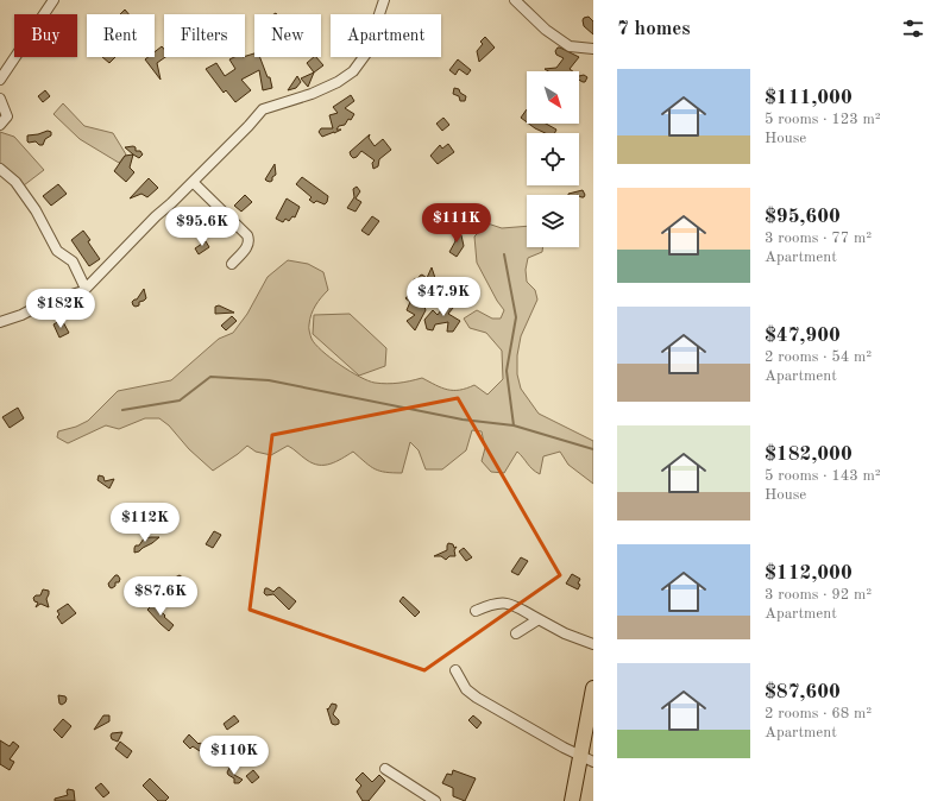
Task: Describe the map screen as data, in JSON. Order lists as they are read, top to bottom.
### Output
{
  "north": "bottom right",
  "page": {
    "heading": "7 homes",
    "chip": [
      "Buy",
      "Rent",
      "Filters",
      "New",
      "Apartment"
    ],
    "list": [
      {
        "name": "$111,000",
        "note": "5 rooms · 123 m² · House"
      },
      {
        "name": "$95,600",
        "note": "3 rooms · 77 m² · Apartment"
      },
      {
        "name": "$47,900",
        "note": "2 rooms · 54 m² · Apartment"
      },
      {
        "name": "$182,000",
        "note": "5 rooms · 143 m² · House"
      },
      {
        "name": "$112,000",
        "note": "3 rooms · 92 m² · Apartment"
      },
      {
        "name": "$87,600",
        "note": "2 rooms · 68 m² · Apartment"
      }
    ],
    "price": [
      "$111K",
      "$95.6K",
      "$47.9K",
      "$182K",
      "$112K",
      "$87.6K",
      "$110K"
    ]
  }
}
